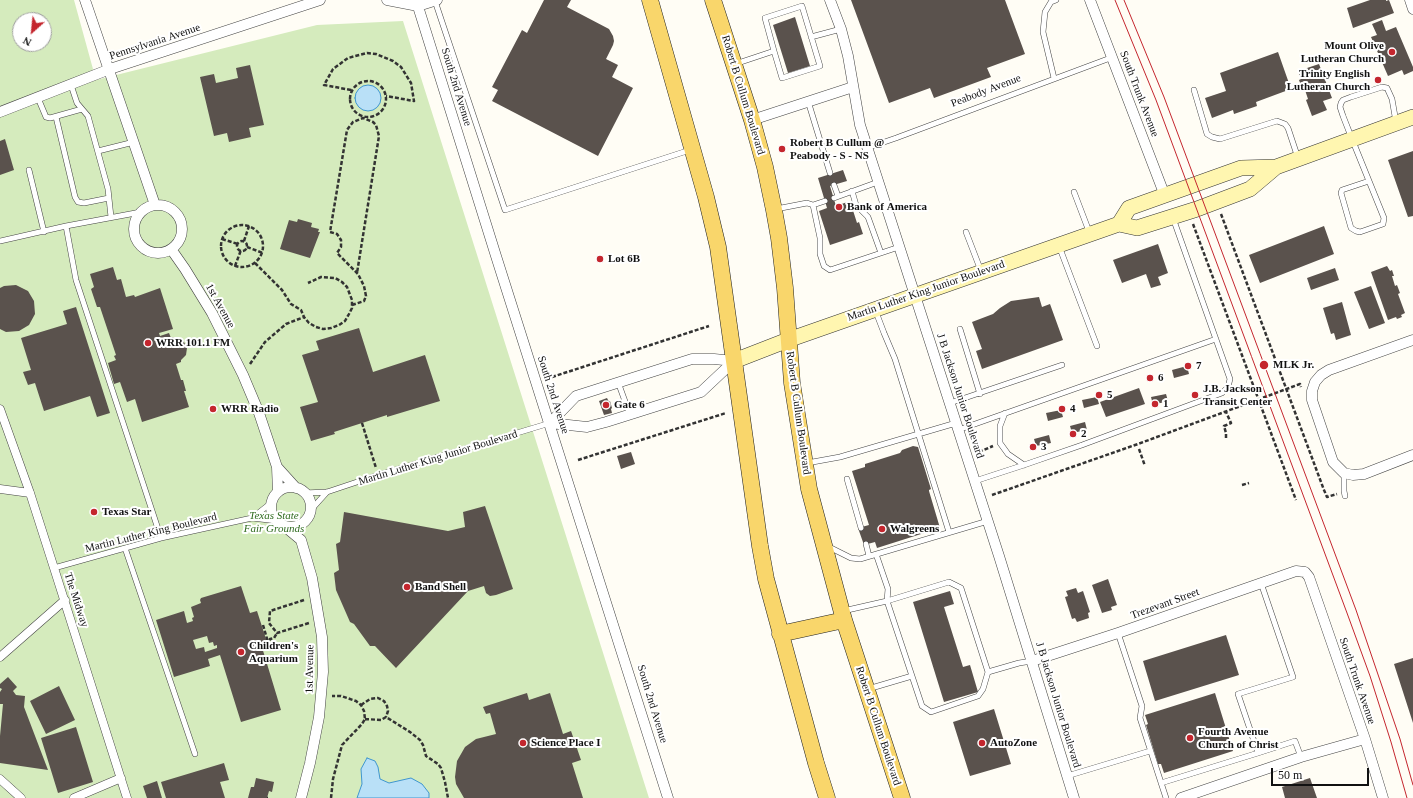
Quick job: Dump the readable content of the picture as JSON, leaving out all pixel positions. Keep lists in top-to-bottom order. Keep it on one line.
{"streets":{"main road":["Robert B Cullum Boulevard","Martin Luther King Junior Boulevard"],"street":["Pennsylvania Avenue","South 2nd Avenue","South Trunk Avenue","1st Avenue","J B Jackson Junior Boulevard","The Midway","Trezevant Street"],"lane":["Peabody Avenue","Martin Luther King Boulevard"]},"crossings":[["South 2nd Avenue","Martin Luther King Junior Boulevard"],["Peabody Avenue","South Trunk Avenue"],["Peabody Avenue","J B Jackson Junior Boulevard"],["South Trunk Avenue","Martin Luther King Junior Boulevard"],["South Trunk Avenue","Trezevant Street"],["Robert B Cullum Boulevard","Martin Luther King Junior Boulevard"],["Martin Luther King Junior Boulevard","J B Jackson Junior Boulevard"],["1st Avenue","Martin Luther King Boulevard"],["J B Jackson Junior Boulevard","Trezevant Street"],["Martin Luther King Boulevard","The Midway"]],"parks":["Texas State Fair Grounds"],"places":["Mount Olive Lutheran Church","Trinity English Lutheran Church","Robert B Cullum @ Peabody - S - NS","Bank of America","Lot 6B","WRR 101.1 FM","MLK Jr.","7","6","5","J.B. Jackson Transit Center","1","Gate 6","WRR Radio","4","2","3","Texas Star","Walgreens","Band Shell","Children's Aquarium","Fourth Avenue Church of Christ","Science Place I","AutoZone"],"scale_bar":"50 m","north":"bottom left"}
